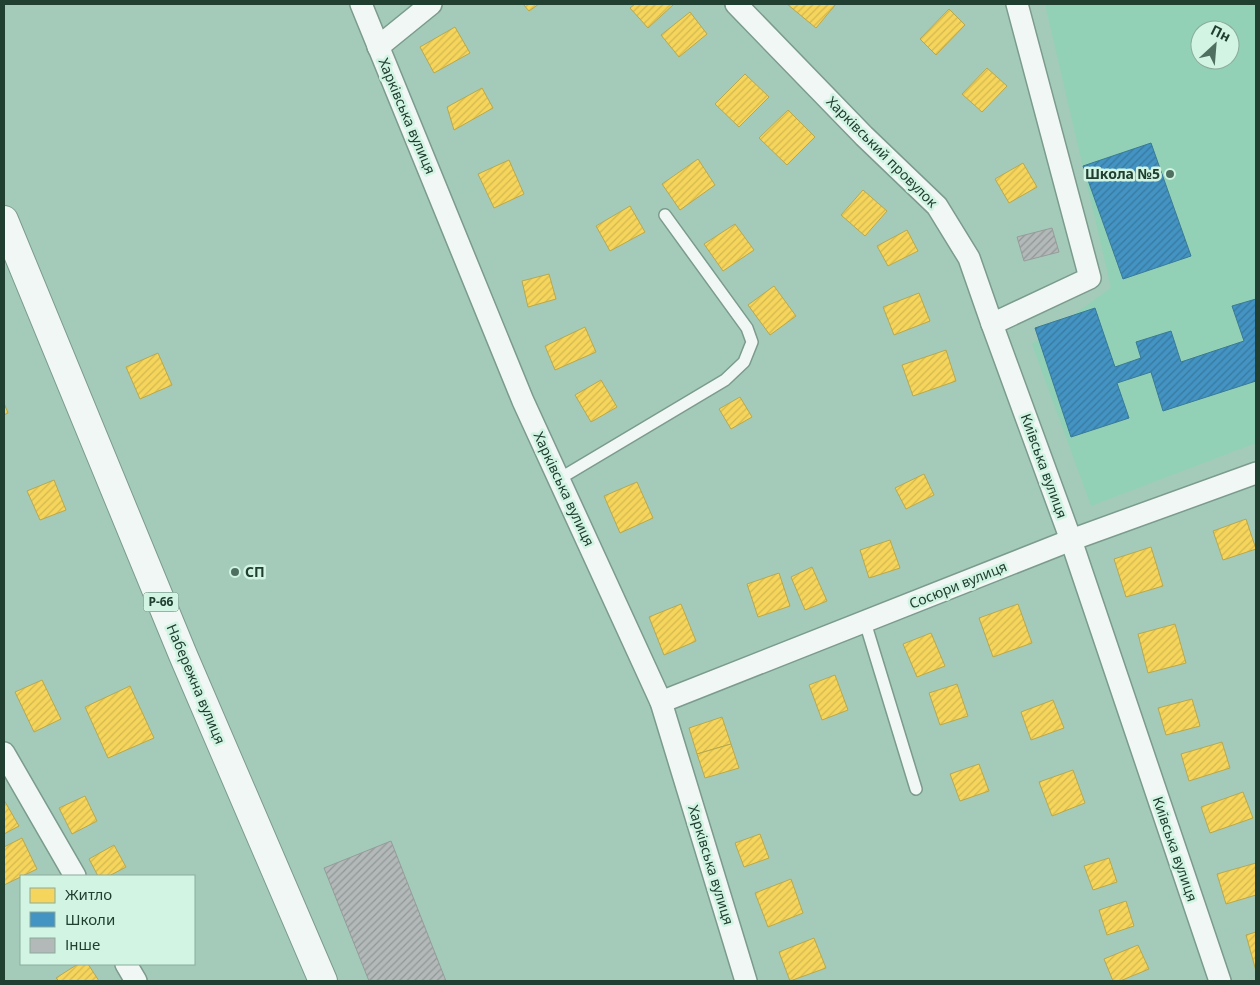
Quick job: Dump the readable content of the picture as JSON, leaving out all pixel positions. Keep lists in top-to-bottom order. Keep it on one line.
{"streets":{"main road":["Р-66","Набережна вулиця"],"street":["Харківська вулиця","Харківський провулок","Київська вулиця","Сосюри вулиця"]},"crossings":[["Харківська вулиця","Сосюри вулиця"],["Харківський провулок","Київська вулиця"],["Київська вулиця","Сосюри вулиця"]],"places":["Школа №5","СП"],"legend":["Житло","Школи","Інше"],"north":"top right"}
